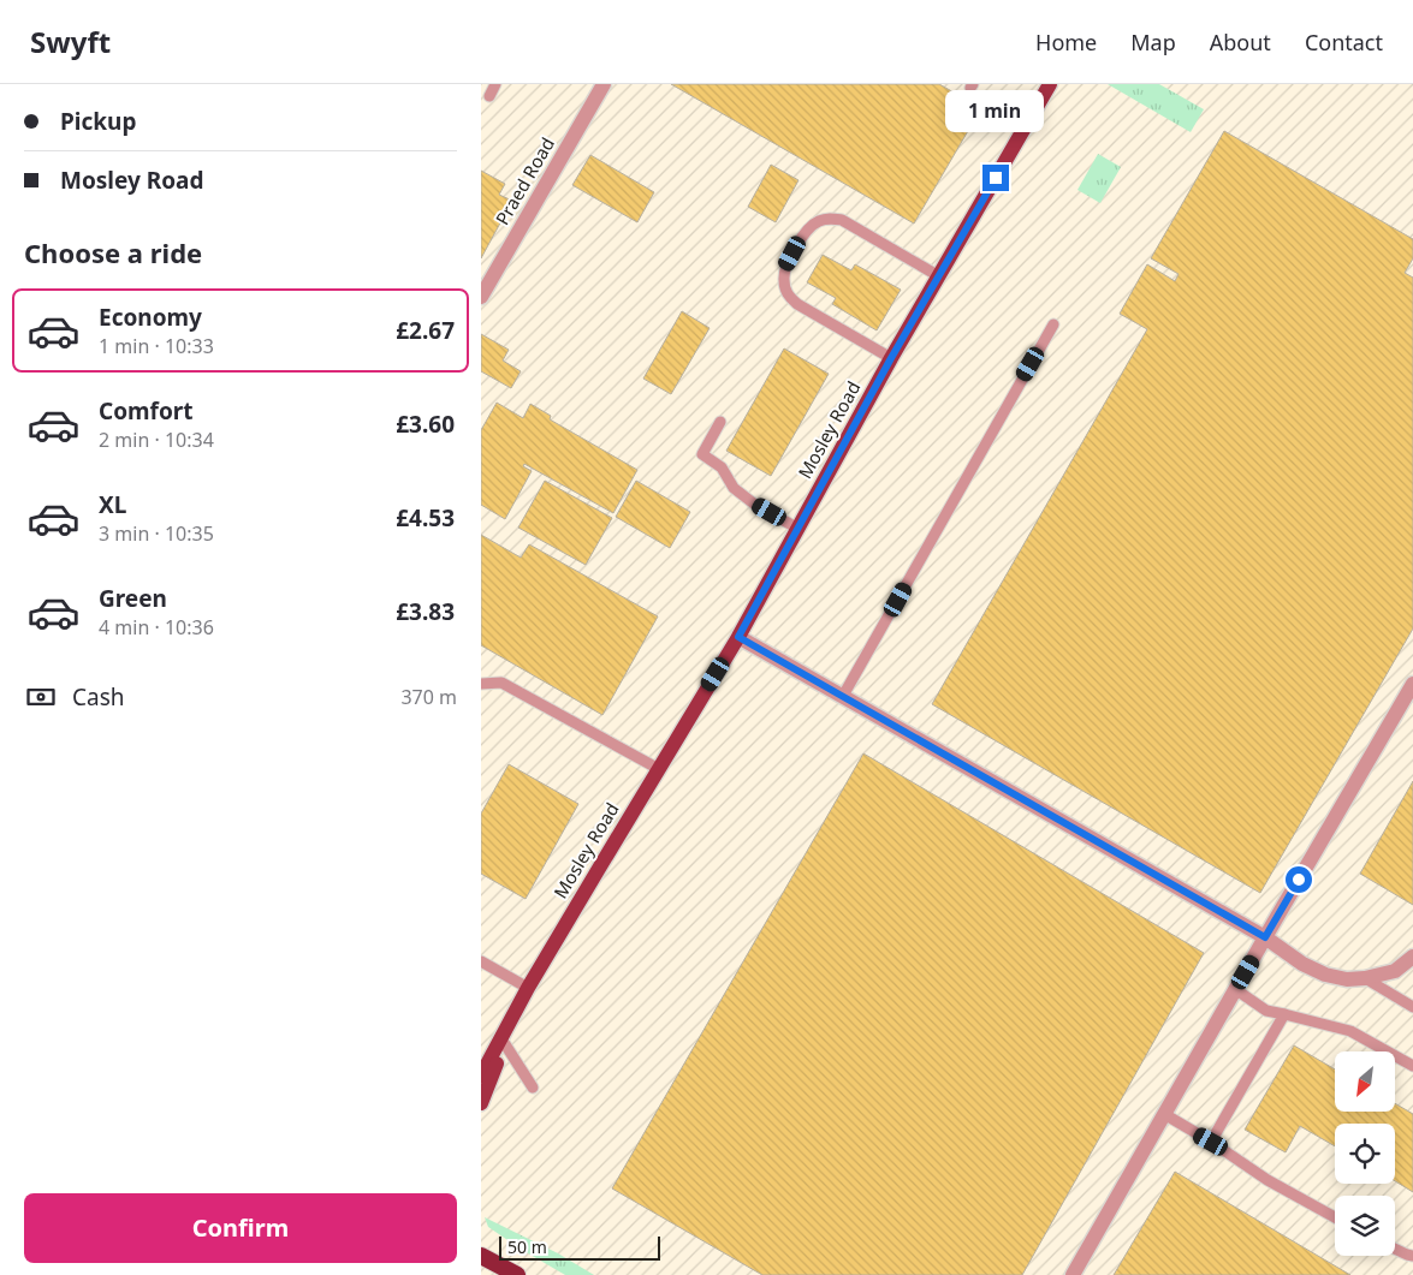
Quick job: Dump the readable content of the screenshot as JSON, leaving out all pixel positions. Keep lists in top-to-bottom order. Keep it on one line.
{"streets":{"main road":["Mosley Road"],"street":["Praed Road"]},"scale_bar":"50 m","north":"bottom left","page":{"header":"Swyft","nav":["Home","Map","About","Contact"],"banner":["Pickup","Mosley Road"],"bubble":"1 min","heading":"Choose a ride","list":[{"name":"Economy","note":"1 min · 10:33","value":"£2.67"},{"name":"Comfort","note":"2 min · 10:34","value":"£3.60"},{"name":"XL","note":"3 min · 10:35","value":"£4.53"},{"name":"Green","note":"4 min · 10:36","value":"£3.83"}],"pay":["Cash","370 m"],"buttons":"Confirm","scale":"50 m"}}
